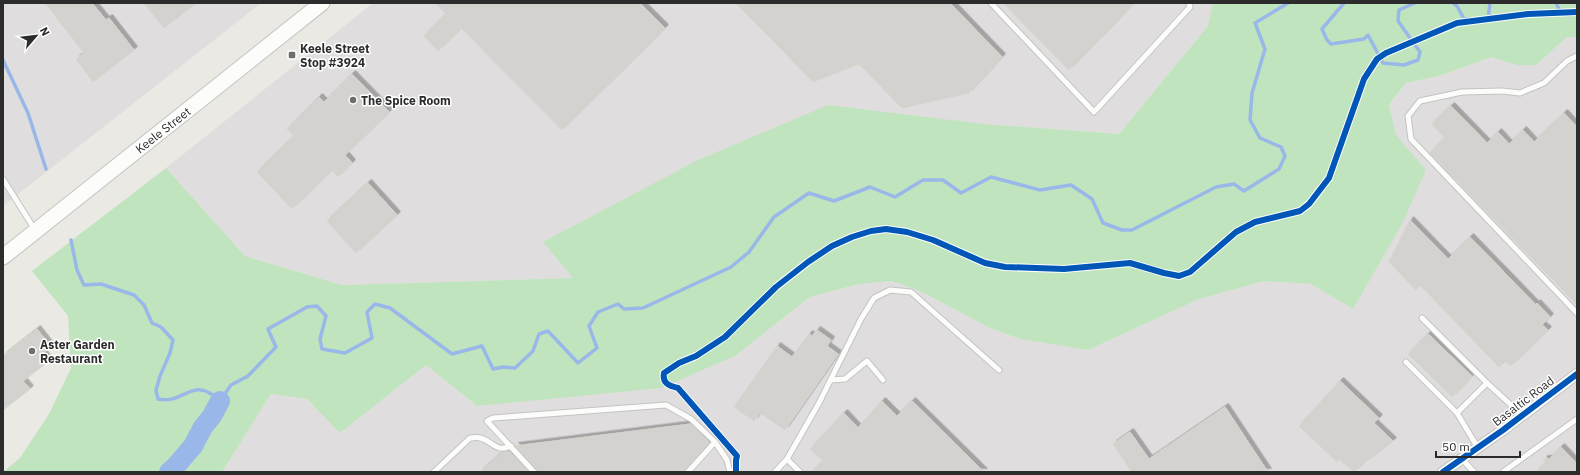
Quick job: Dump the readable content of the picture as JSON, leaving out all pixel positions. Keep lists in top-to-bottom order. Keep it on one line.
{"streets":{"main road":["Keele Street"],"street":["Basaltic Road"]},"places":{"transit":["Keele Street Stop #3924"],"other":["The Spice Room","Aster Garden Restaurant"]},"scale_bar":"50 m","north":"top right"}
